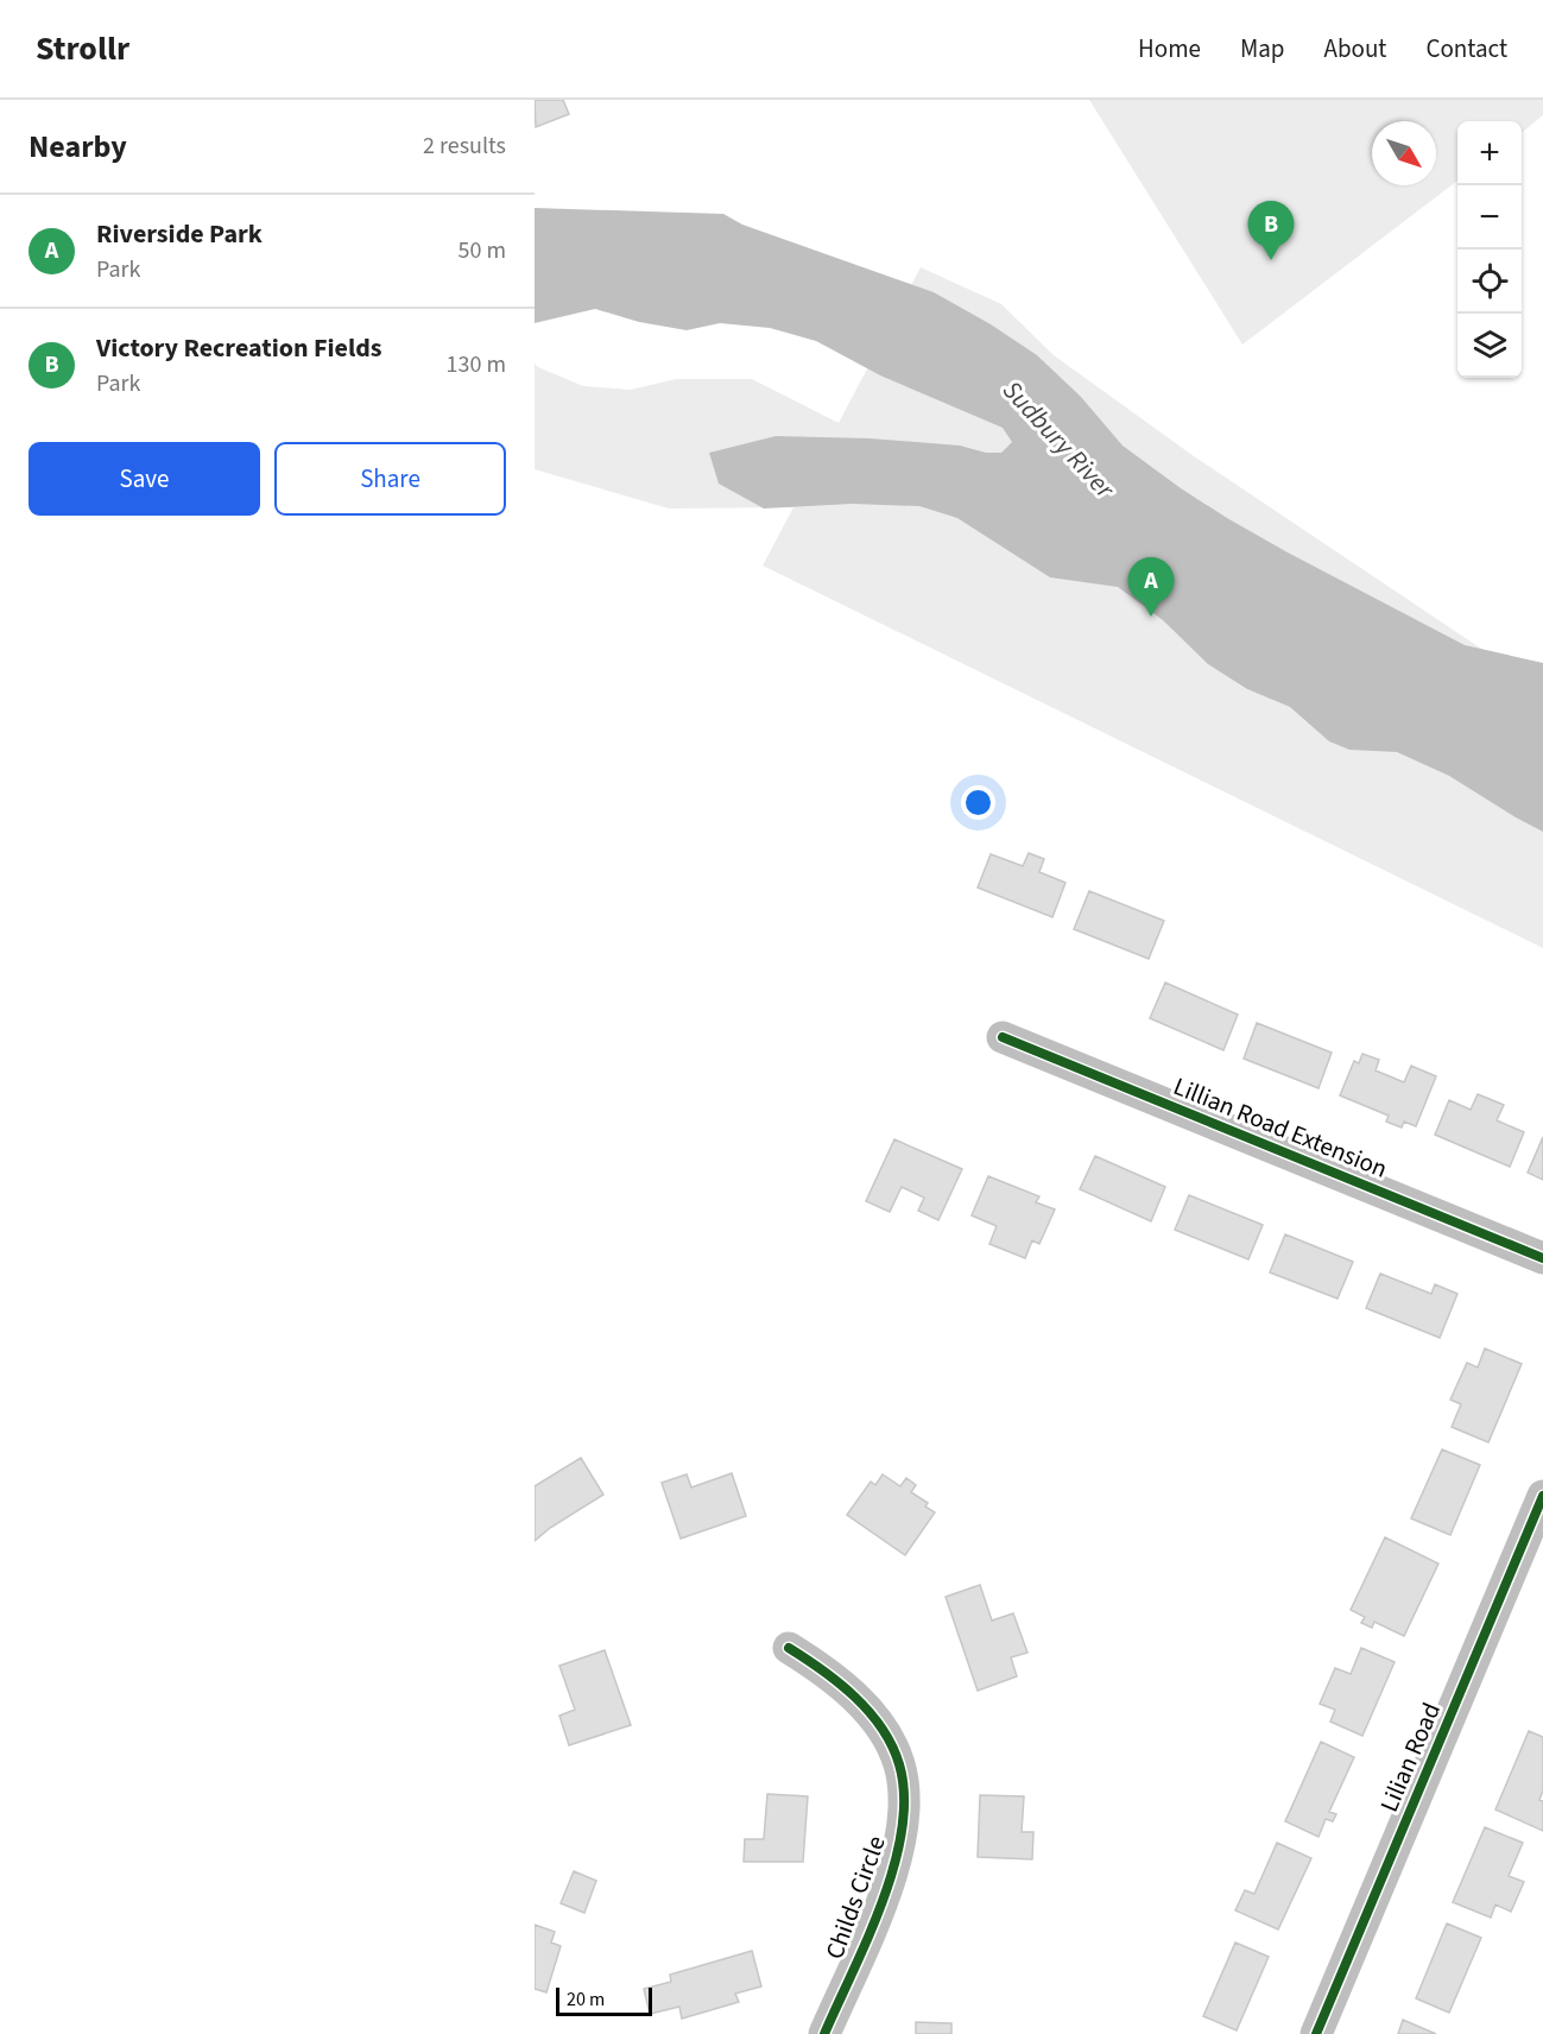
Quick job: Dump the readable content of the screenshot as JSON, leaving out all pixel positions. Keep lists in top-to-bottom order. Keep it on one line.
{"streets":{"street":["Lillian Road Extension","Lilian Road","Childs Circle"]},"water":["Sudbury River"],"scale_bar":"20 m","north":"bottom right","page":{"header":"Strollr","nav":["Home","Map","About","Contact"],"heading":["Nearby","2 results"],"map_buttons":["+","−"],"list":[{"mark":"A","name":"Riverside Park","note":"Park","value":"50 m"},{"mark":"B","name":"Victory Recreation Fields","note":"Park","value":"130 m"}],"pins":["B","A"],"buttons":["Save","Share"],"scale":"20 m"}}
